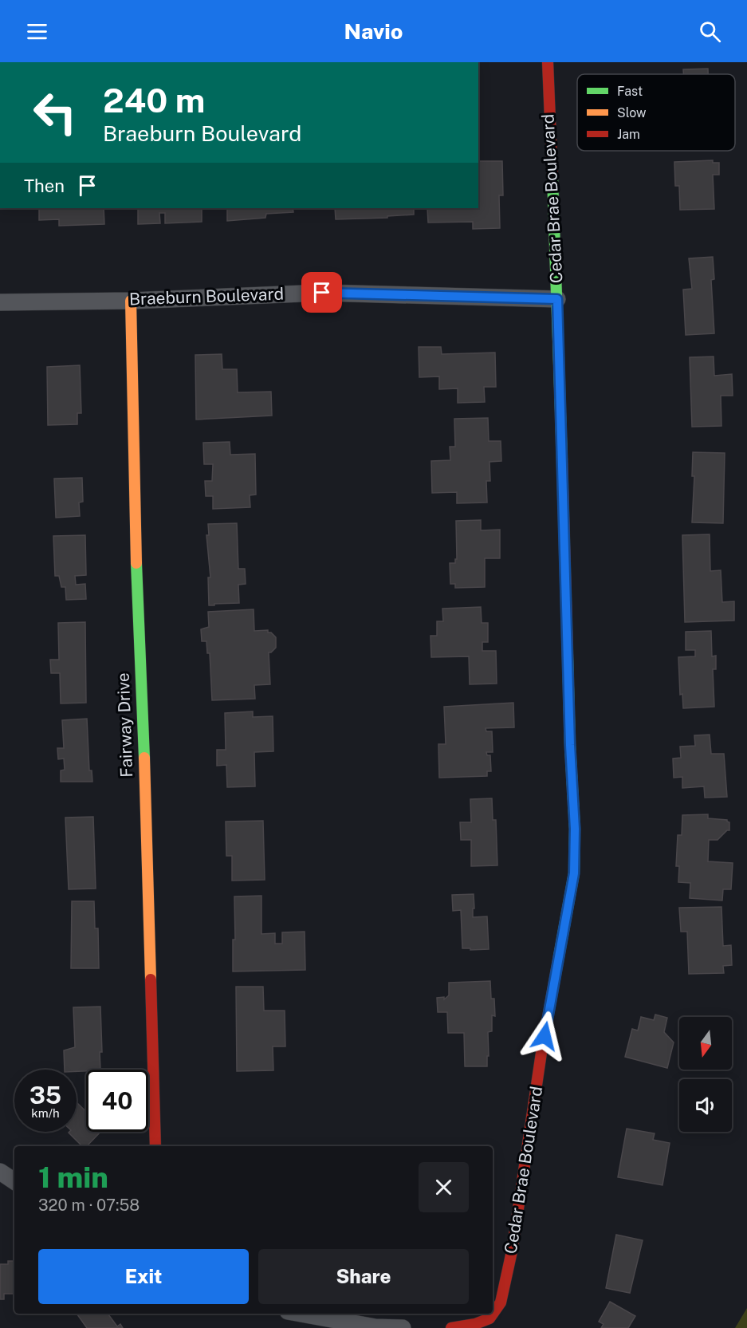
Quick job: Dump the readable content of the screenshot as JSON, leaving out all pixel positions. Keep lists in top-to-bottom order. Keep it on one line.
{"streets":{"street":["Cedar Brae Boulevard","Braeburn Boulevard","Fairway Drive"]},"crossings":[["Cedar Brae Boulevard","Braeburn Boulevard"],["Braeburn Boulevard","Fairway Drive"]],"legend":["Fast","Slow","Jam"],"north":"bottom","page":{"header":"Navio","turn":["240 m","Braeburn Boulevard"],"then":"Then","speed":"35 km/h","limit":"40","heading":["1 min","320 m · 07:58"],"buttons":["Exit","Share"]}}
